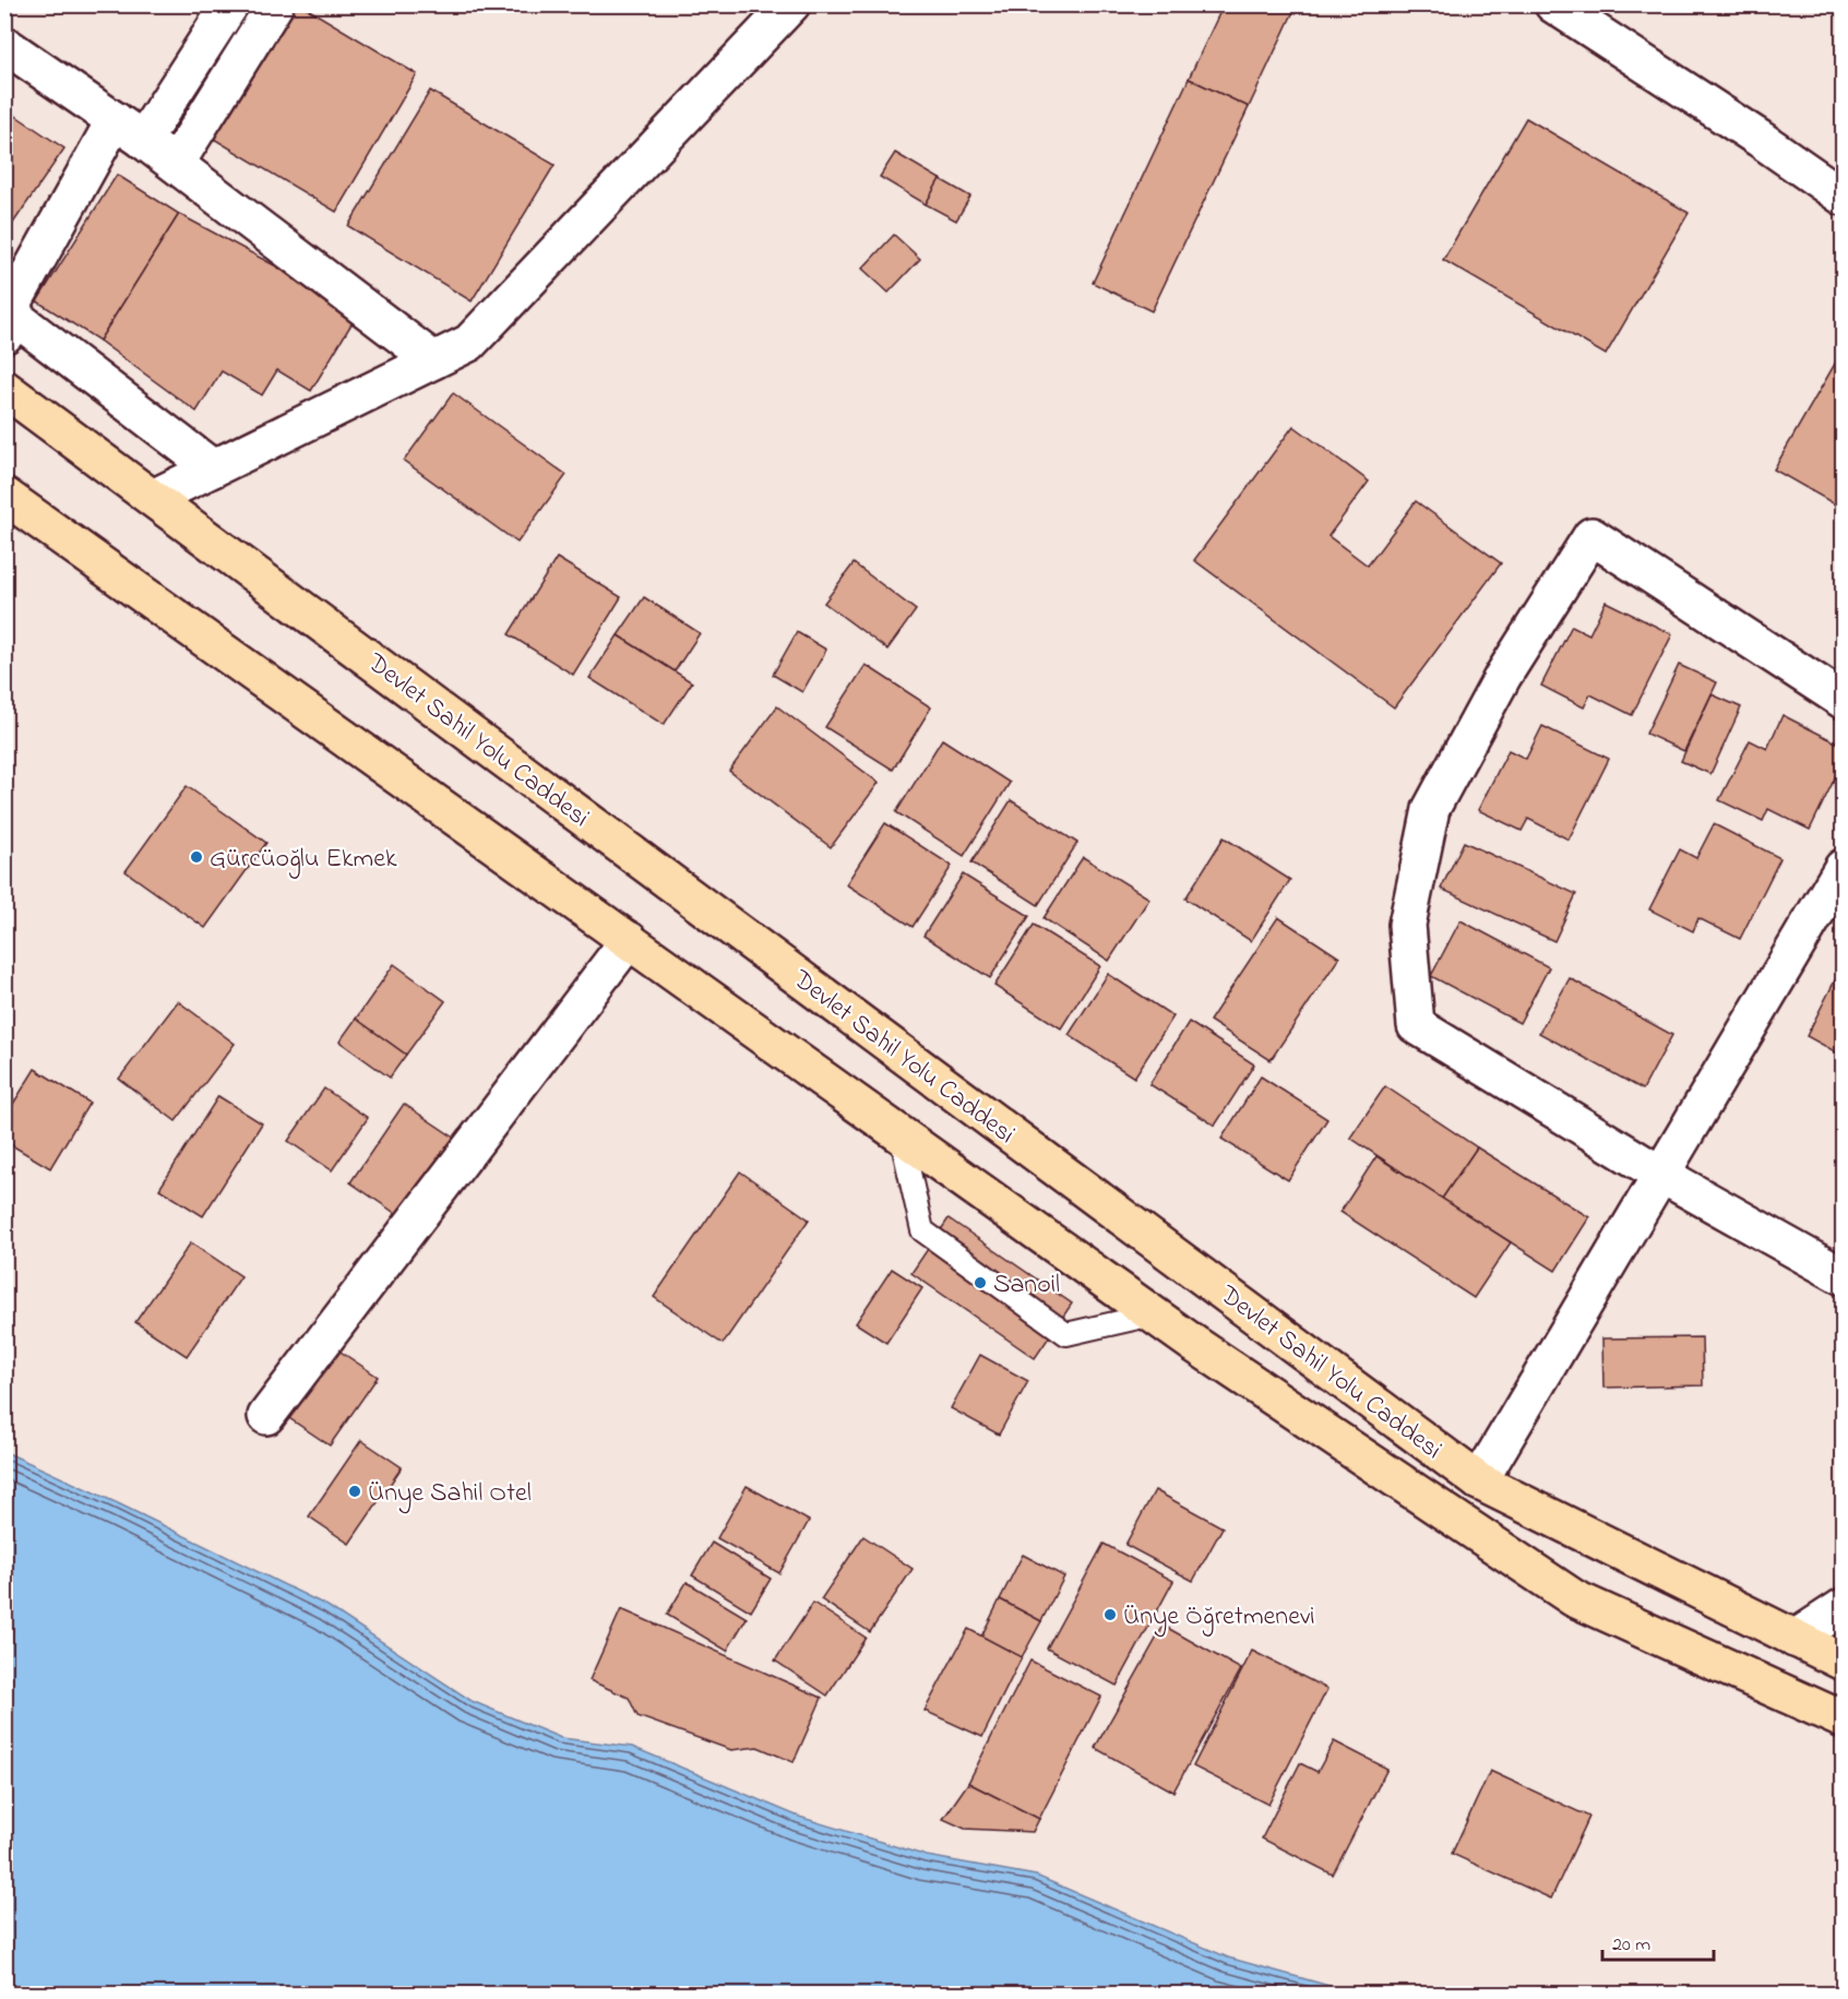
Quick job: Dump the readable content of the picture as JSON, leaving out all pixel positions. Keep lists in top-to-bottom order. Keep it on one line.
{"streets":{"main road":["Devlet Sahil Yolu Caddesi"]},"places":["Gürcüoğlu Ekmek","Sanoil","Ünye Sahil Otel","Ünye Öğretmenevi"],"scale_bar":"20 m"}
